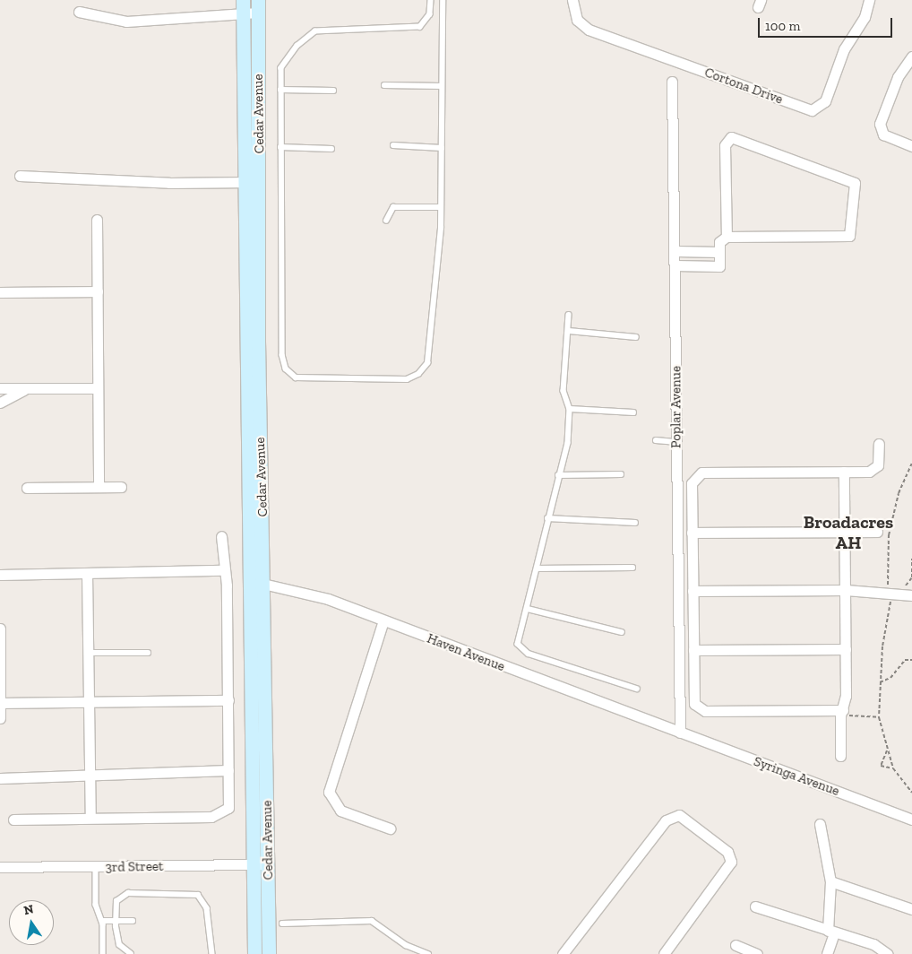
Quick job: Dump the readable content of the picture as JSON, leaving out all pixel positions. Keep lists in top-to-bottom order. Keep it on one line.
{"streets":{"main road":["Cedar Avenue"],"street":["Cortona Drive","Poplar Avenue","Haven Avenue","Syringa Avenue","3rd Street"]},"crossings":[["Cedar Avenue","Haven Avenue"],["Cedar Avenue","3rd Street"],["Poplar Avenue","Haven Avenue"],["Poplar Avenue","Syringa Avenue"],["Haven Avenue","Syringa Avenue"]],"districts":["Broadacres AH"],"scale_bar":"100 m","north":"top"}
